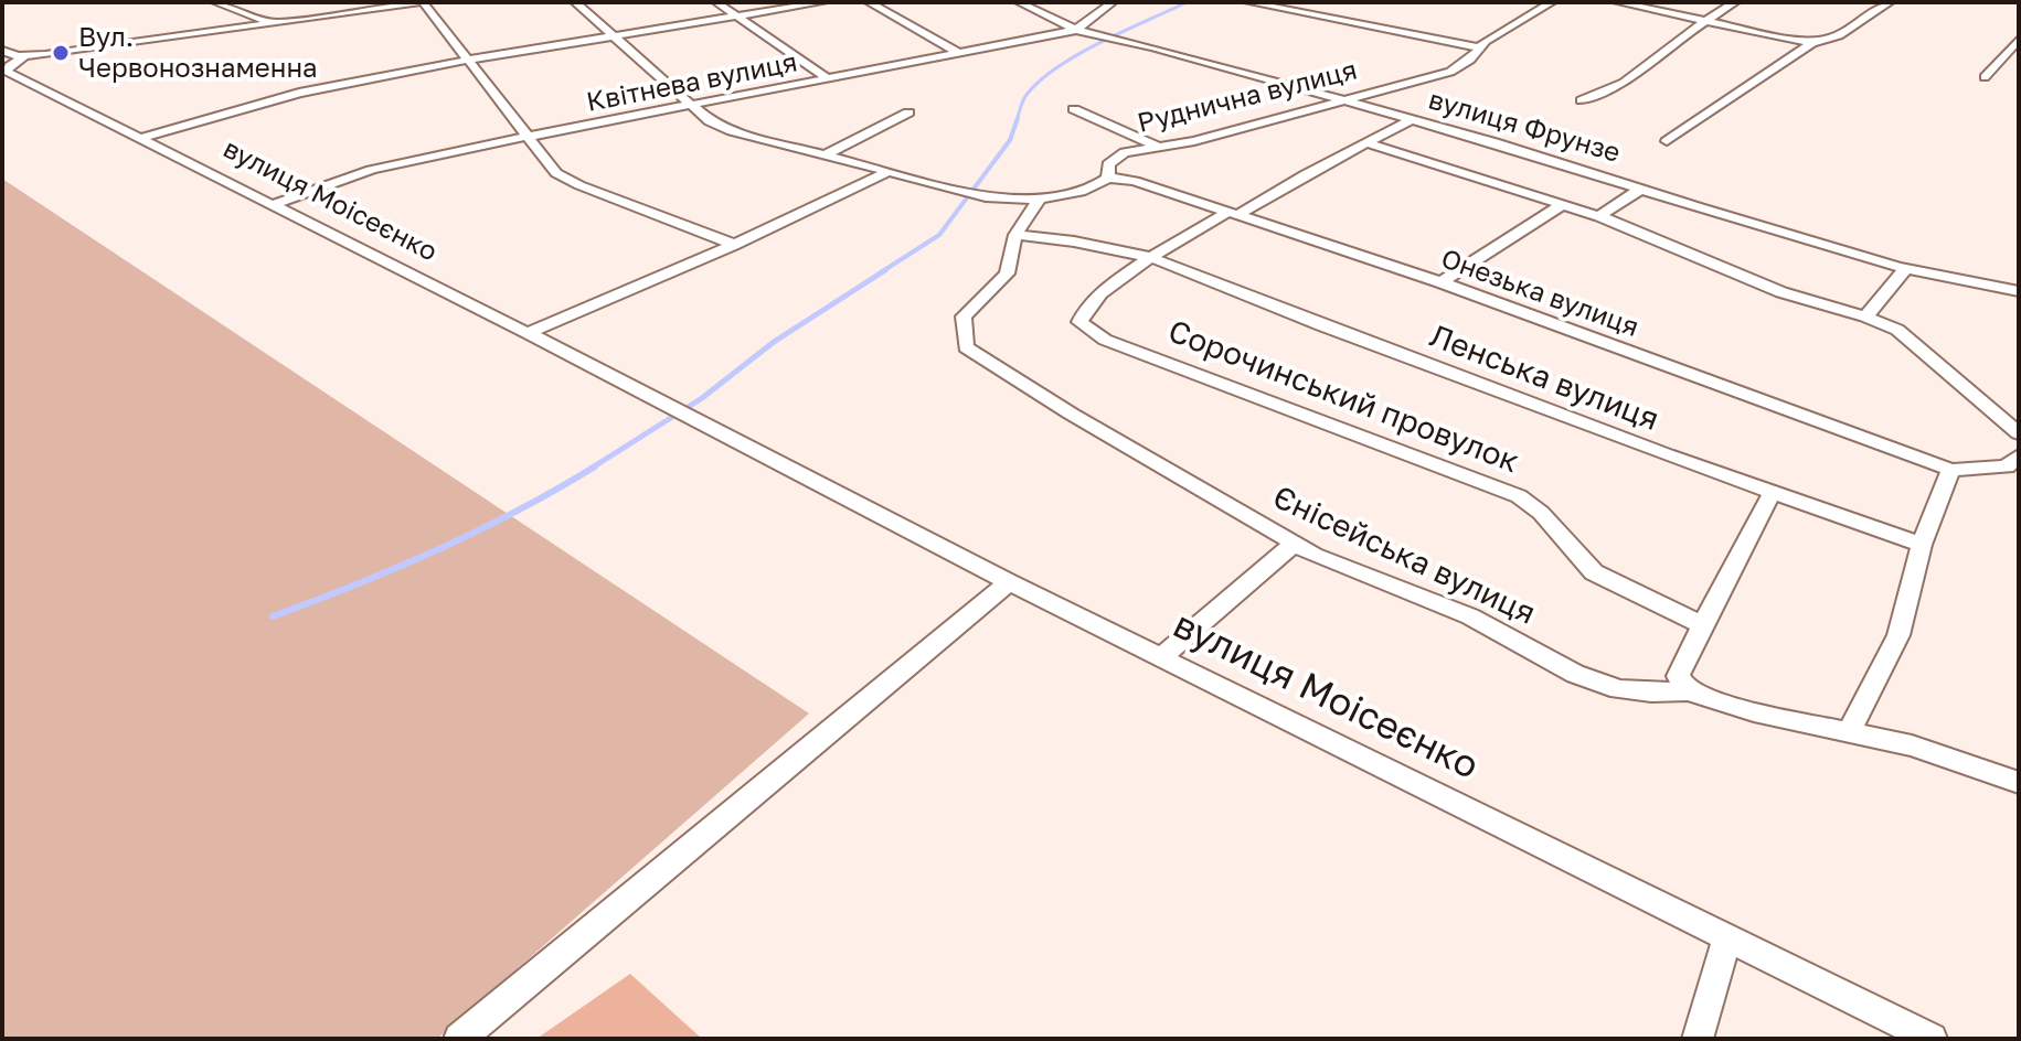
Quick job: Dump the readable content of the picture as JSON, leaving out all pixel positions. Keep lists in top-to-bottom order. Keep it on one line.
{"streets":{"street":["Квітнева вулиця","Руднична вулиця","вулиця Фрунзе","вулиця Моісеєнко","Онезька вулиця","Ленська вулиця","Сорочинський провулок","Єнісейська вулиця"]},"crossings":[["Квітнева вулиця","Руднична вулиця"],["Квітнева вулиця","вулиця Фрунзе"],["Квітнева вулиця","вулиця Моісеєнко"],["Руднична вулиця","вулиця Фрунзе"],["Руднична вулиця","Онезька вулиця"],["Ленська вулиця","Сорочинський провулок"],["Ленська вулиця","Єнісейська вулиця"]],"places":["Вул. Червонознаменна"]}
